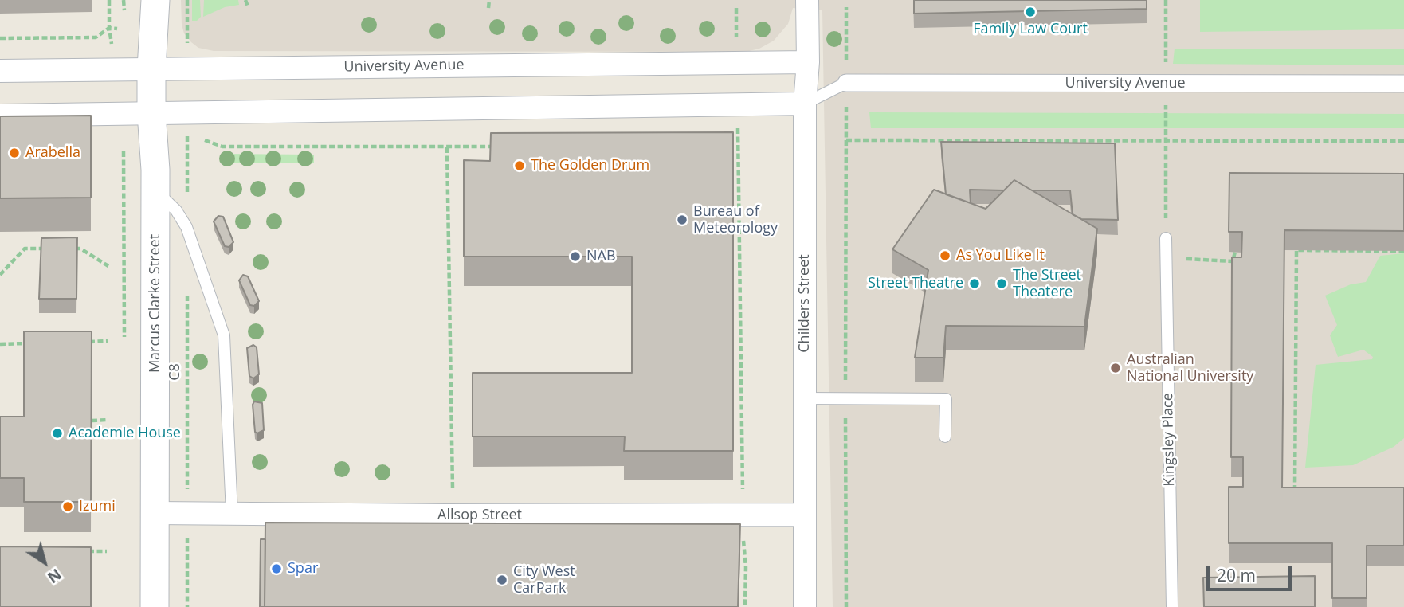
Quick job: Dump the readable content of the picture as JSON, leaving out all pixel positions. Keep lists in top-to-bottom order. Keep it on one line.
{"streets":{"street":["University Avenue","Marcus Clarke Street","Childers Street","Allsop Street"],"lane":["Kingsley Place"],"path":["C8"]},"crossings":[["University Avenue","Marcus Clarke Street"],["University Avenue","Childers Street"],["Marcus Clarke Street","Allsop Street"],["Childers Street","Allsop Street"]],"places":["Family Law Court","Arabella","The Golden Drum","Bureau of Meteorology","As You Like It","NAB","Street Theatre","The Street Theatere","Australian National University","Academie House","Izumi","Spar","City West CarPark"],"scale_bar":"20 m","north":"bottom right"}
